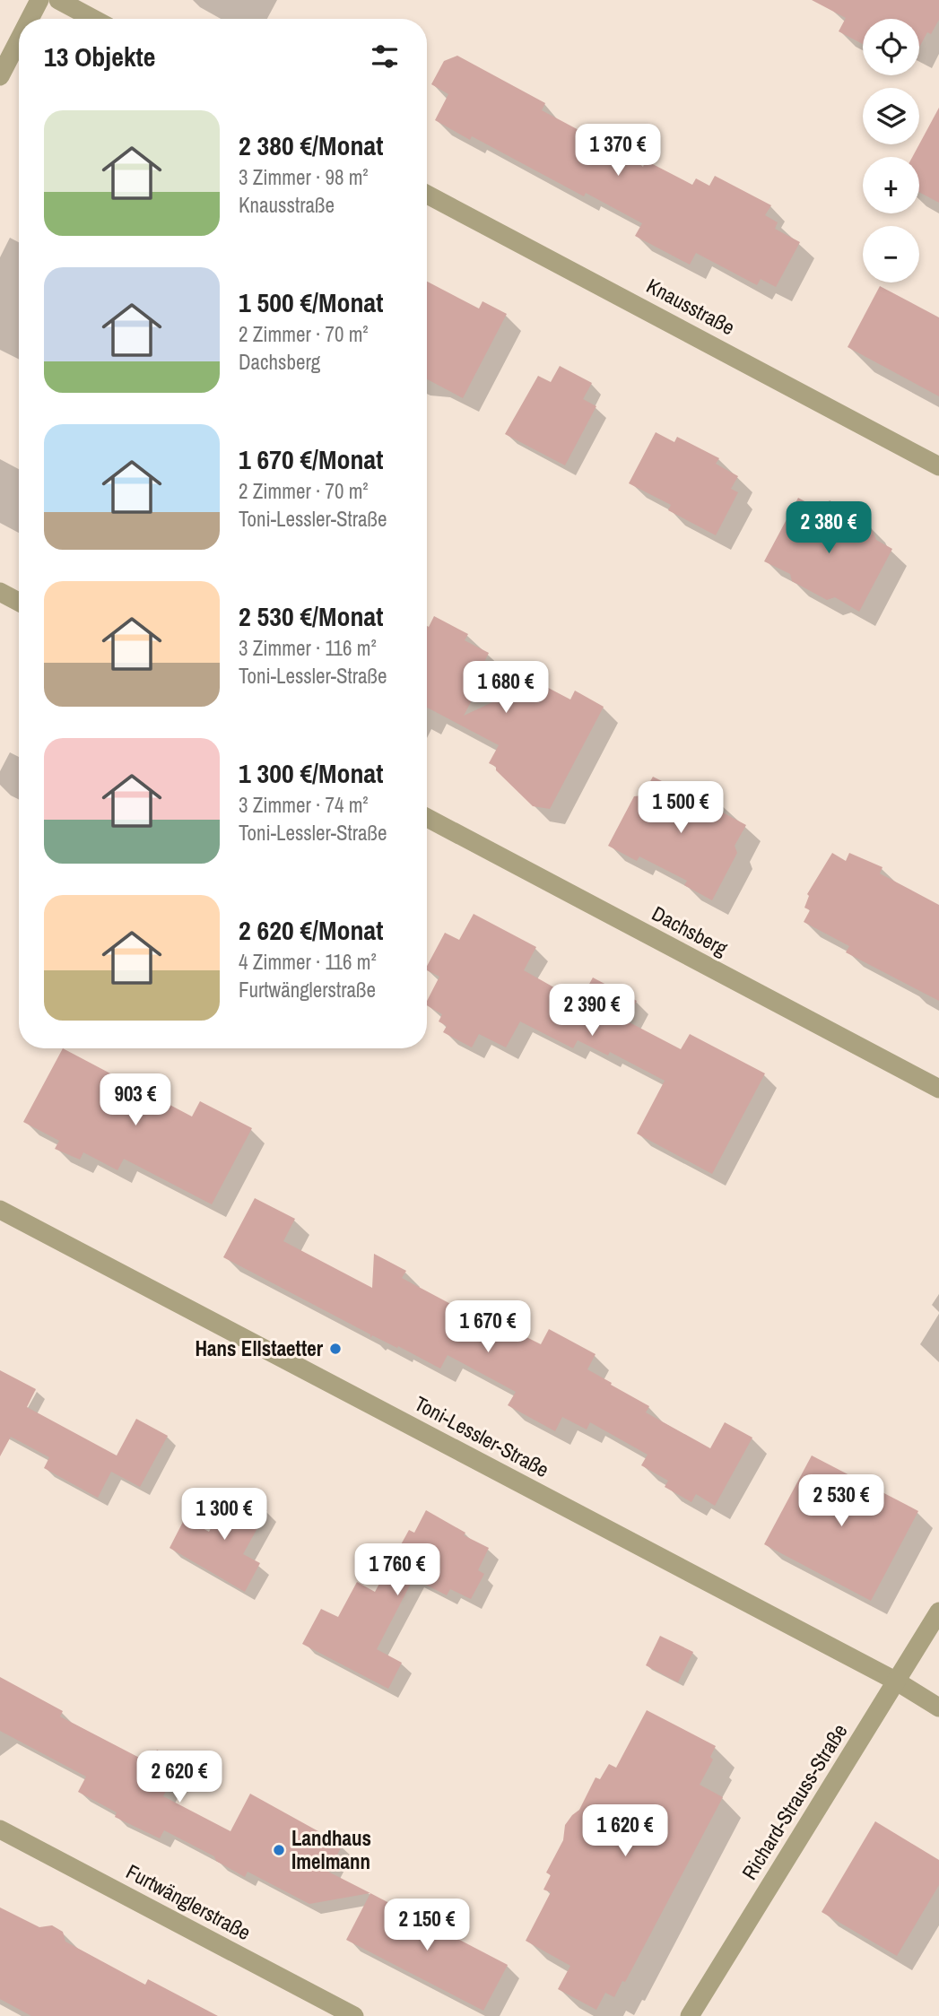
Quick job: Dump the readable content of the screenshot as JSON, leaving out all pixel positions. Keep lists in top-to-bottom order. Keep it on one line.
{"streets":{"street":["Knausstraße","Dachsberg","Toni-Lessler-Straße","Richard-Strauss-Straße","Furtwänglerstraße"]},"crossings":[["Toni-Lessler-Straße","Richard-Strauss-Straße"]],"places":["Hans Ellstaetter","Landhaus Imelmann"],"page":{"map_buttons":["+","−"],"heading":"13 Objekte","list":[{"name":"2 380 €/Monat","note":"3 Zimmer · 98 m² · Knausstraße"},{"name":"1 500 €/Monat","note":"2 Zimmer · 70 m² · Dachsberg"},{"name":"1 670 €/Monat","note":"2 Zimmer · 70 m² · Toni-Lessler-Straße"},{"name":"2 530 €/Monat","note":"3 Zimmer · 116 m² · Toni-Lessler-Straße"},{"name":"1 300 €/Monat","note":"3 Zimmer · 74 m² · Toni-Lessler-Straße"},{"name":"2 620 €/Monat","note":"4 Zimmer · 116 m² · Furtwänglerstraße"}],"price":["1 370 €","2 380 €","1 680 €","1 500 €","2 390 €","903 €","1 670 €","2 530 €","1 300 €","1 760 €","2 620 €","1 620 €","2 150 €"]}}
